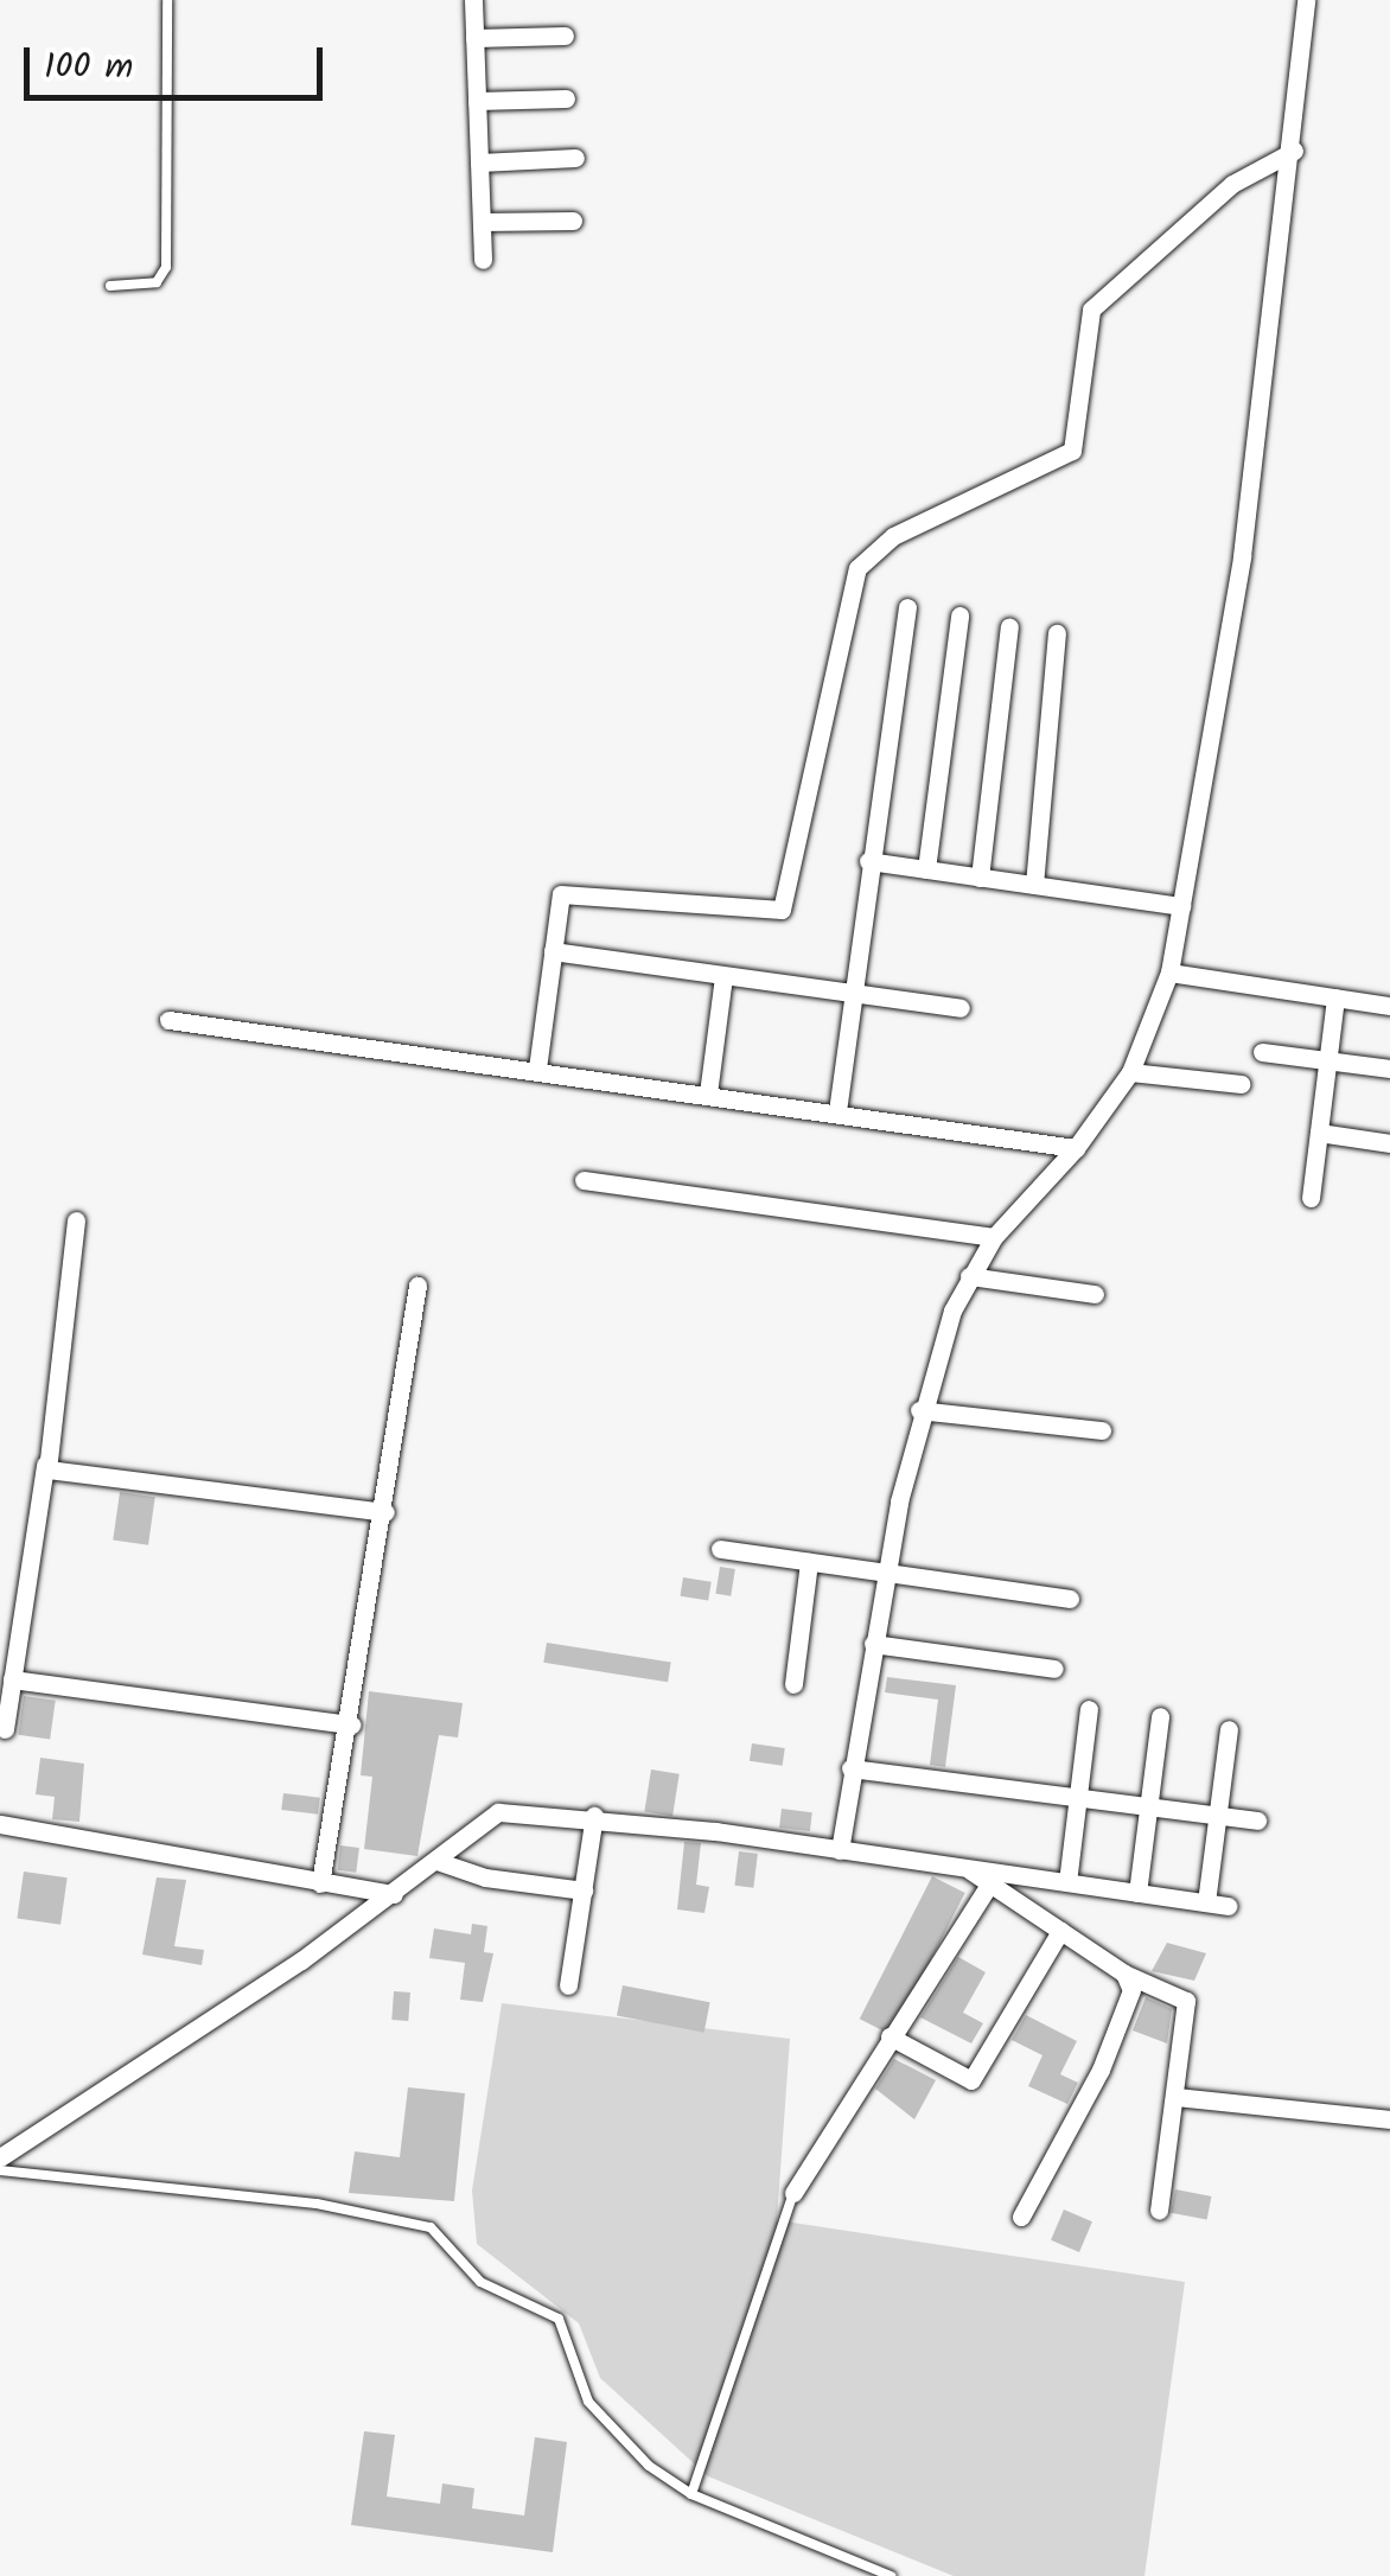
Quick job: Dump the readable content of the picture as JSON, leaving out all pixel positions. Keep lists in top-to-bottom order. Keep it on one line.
{"scale_bar":"100 m"}
